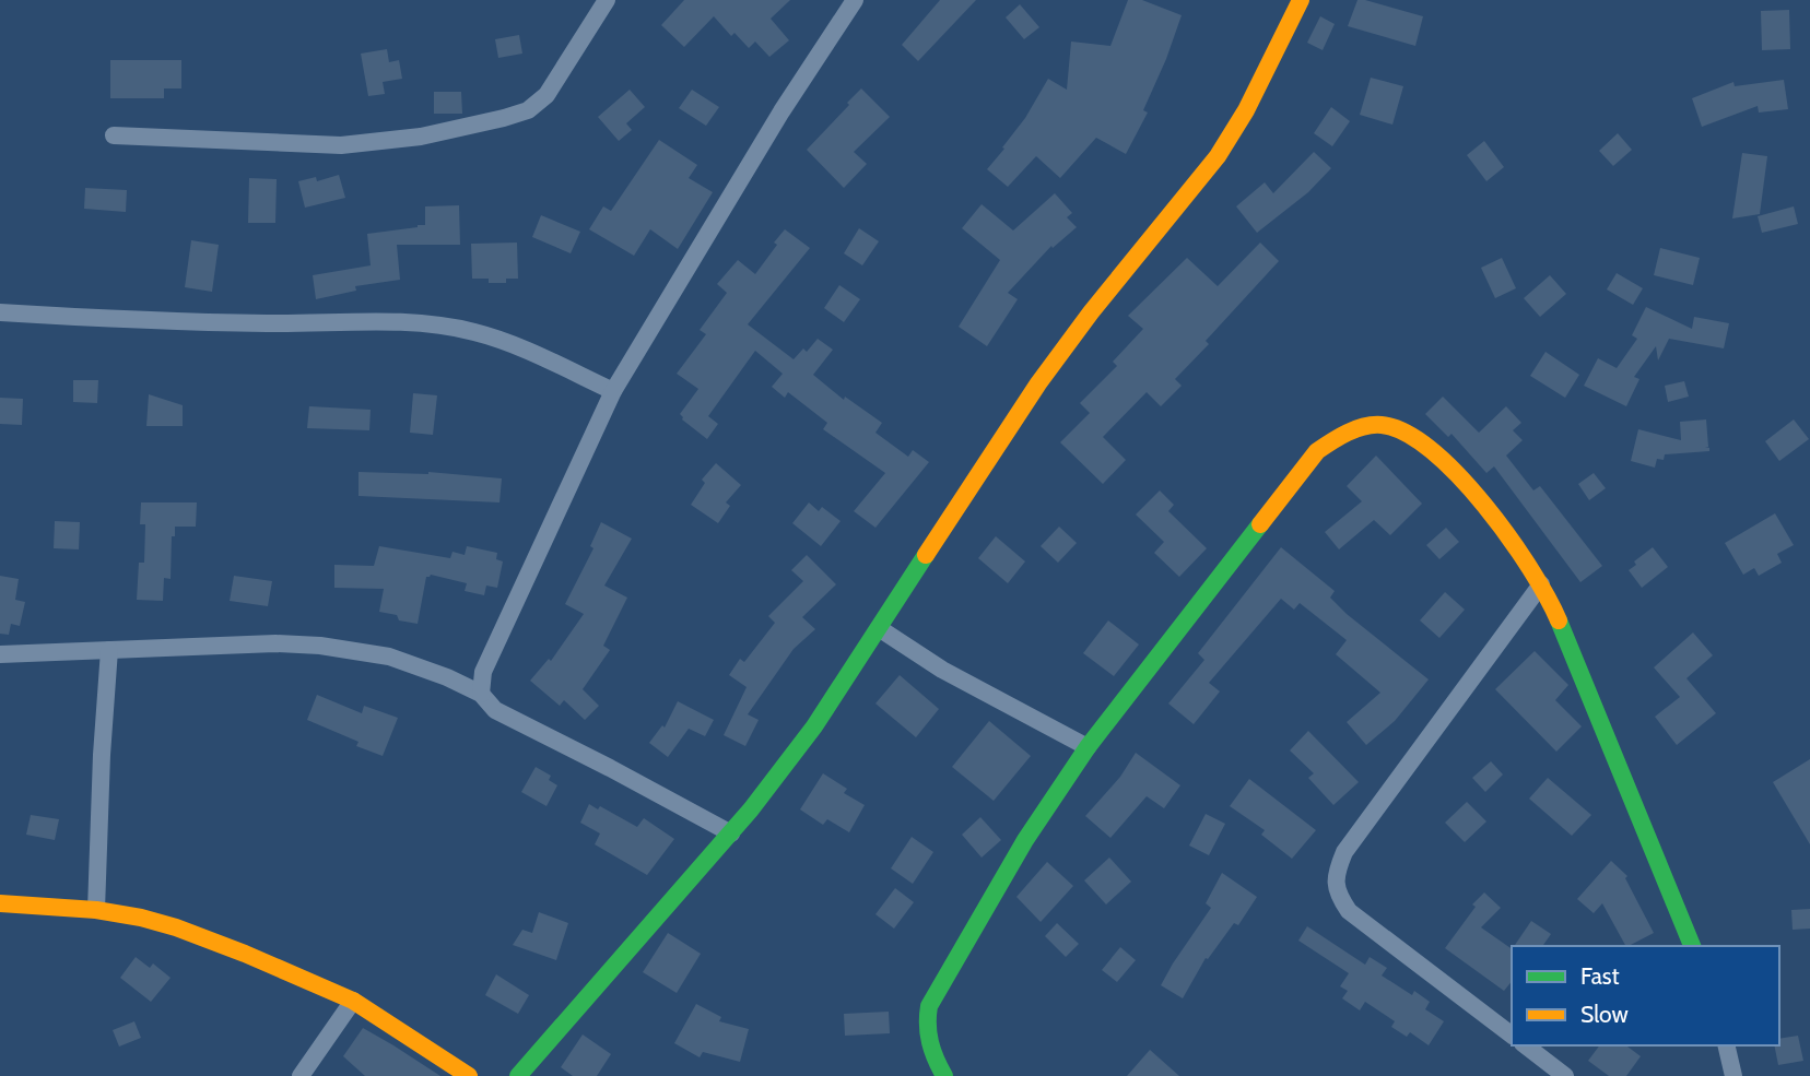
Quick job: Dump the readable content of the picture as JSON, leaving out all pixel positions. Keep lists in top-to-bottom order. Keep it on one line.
{"legend":["Fast","Slow"]}
